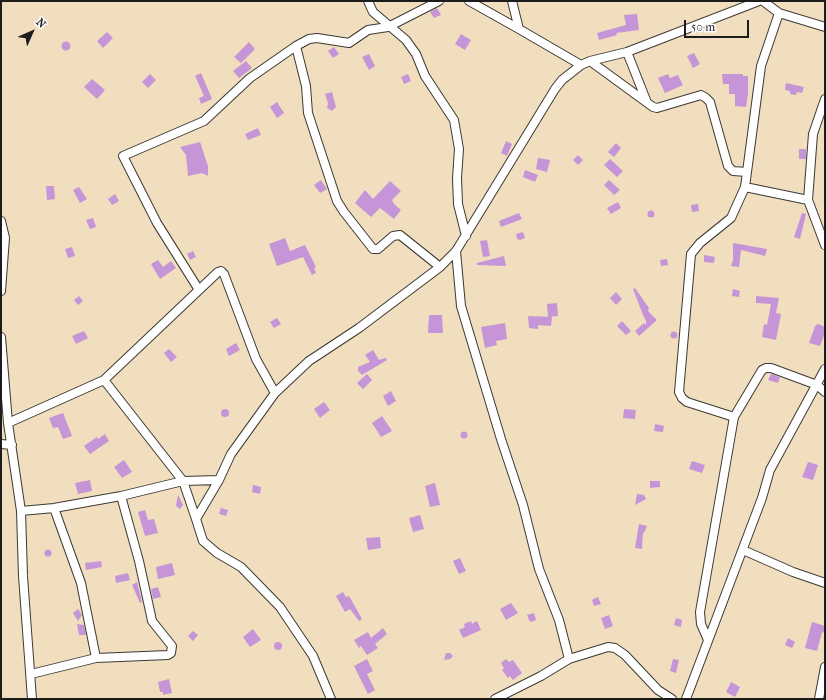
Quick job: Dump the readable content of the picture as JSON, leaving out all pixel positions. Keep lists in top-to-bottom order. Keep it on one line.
{"scale_bar":"50 m","north":"top right"}
